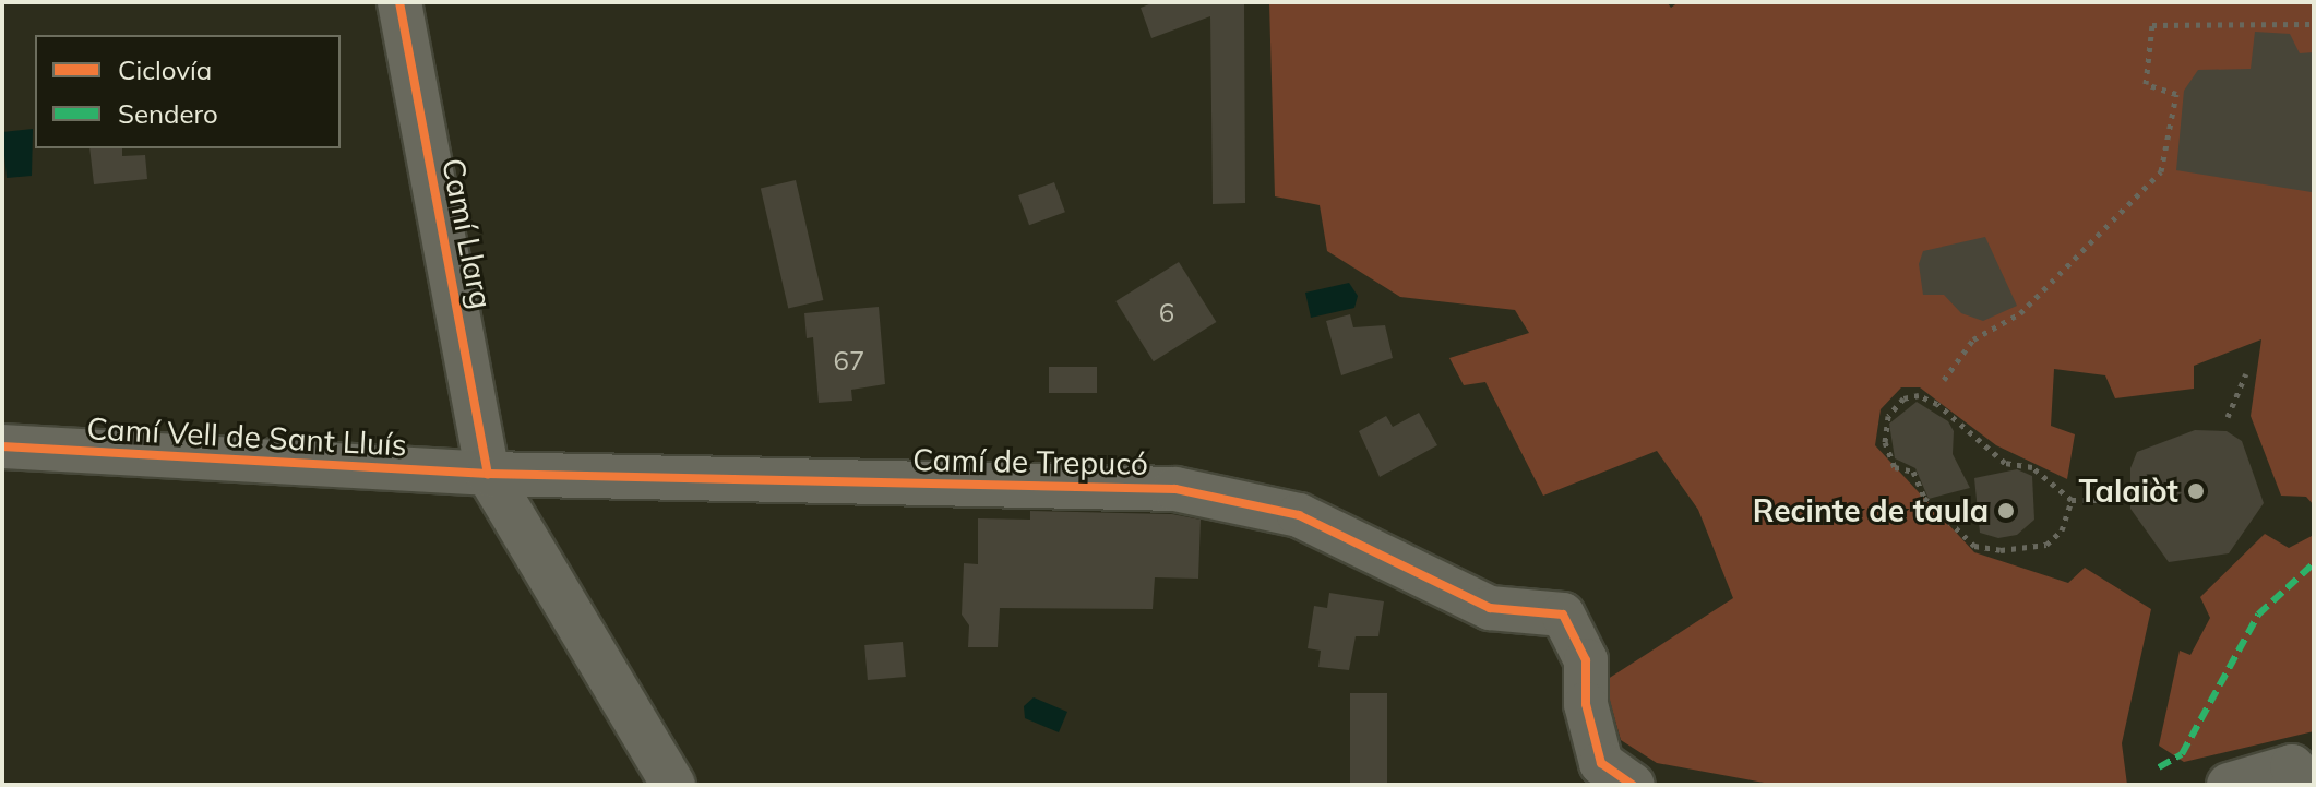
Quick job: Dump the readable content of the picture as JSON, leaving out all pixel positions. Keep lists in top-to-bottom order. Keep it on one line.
{"streets":{"street":["Camí Llarg","Camí Vell de Sant Lluís","Camí de Trepucó"]},"crossings":[["Camí Llarg","Camí Vell de Sant Lluís"],["Camí Llarg","Camí de Trepucó"],["Camí Vell de Sant Lluís","Camí de Trepucó"]],"places":["Talaiòt","Recinte de taula"],"house_numbers":["6","67"],"legend":["Ciclovía","Sendero"]}
